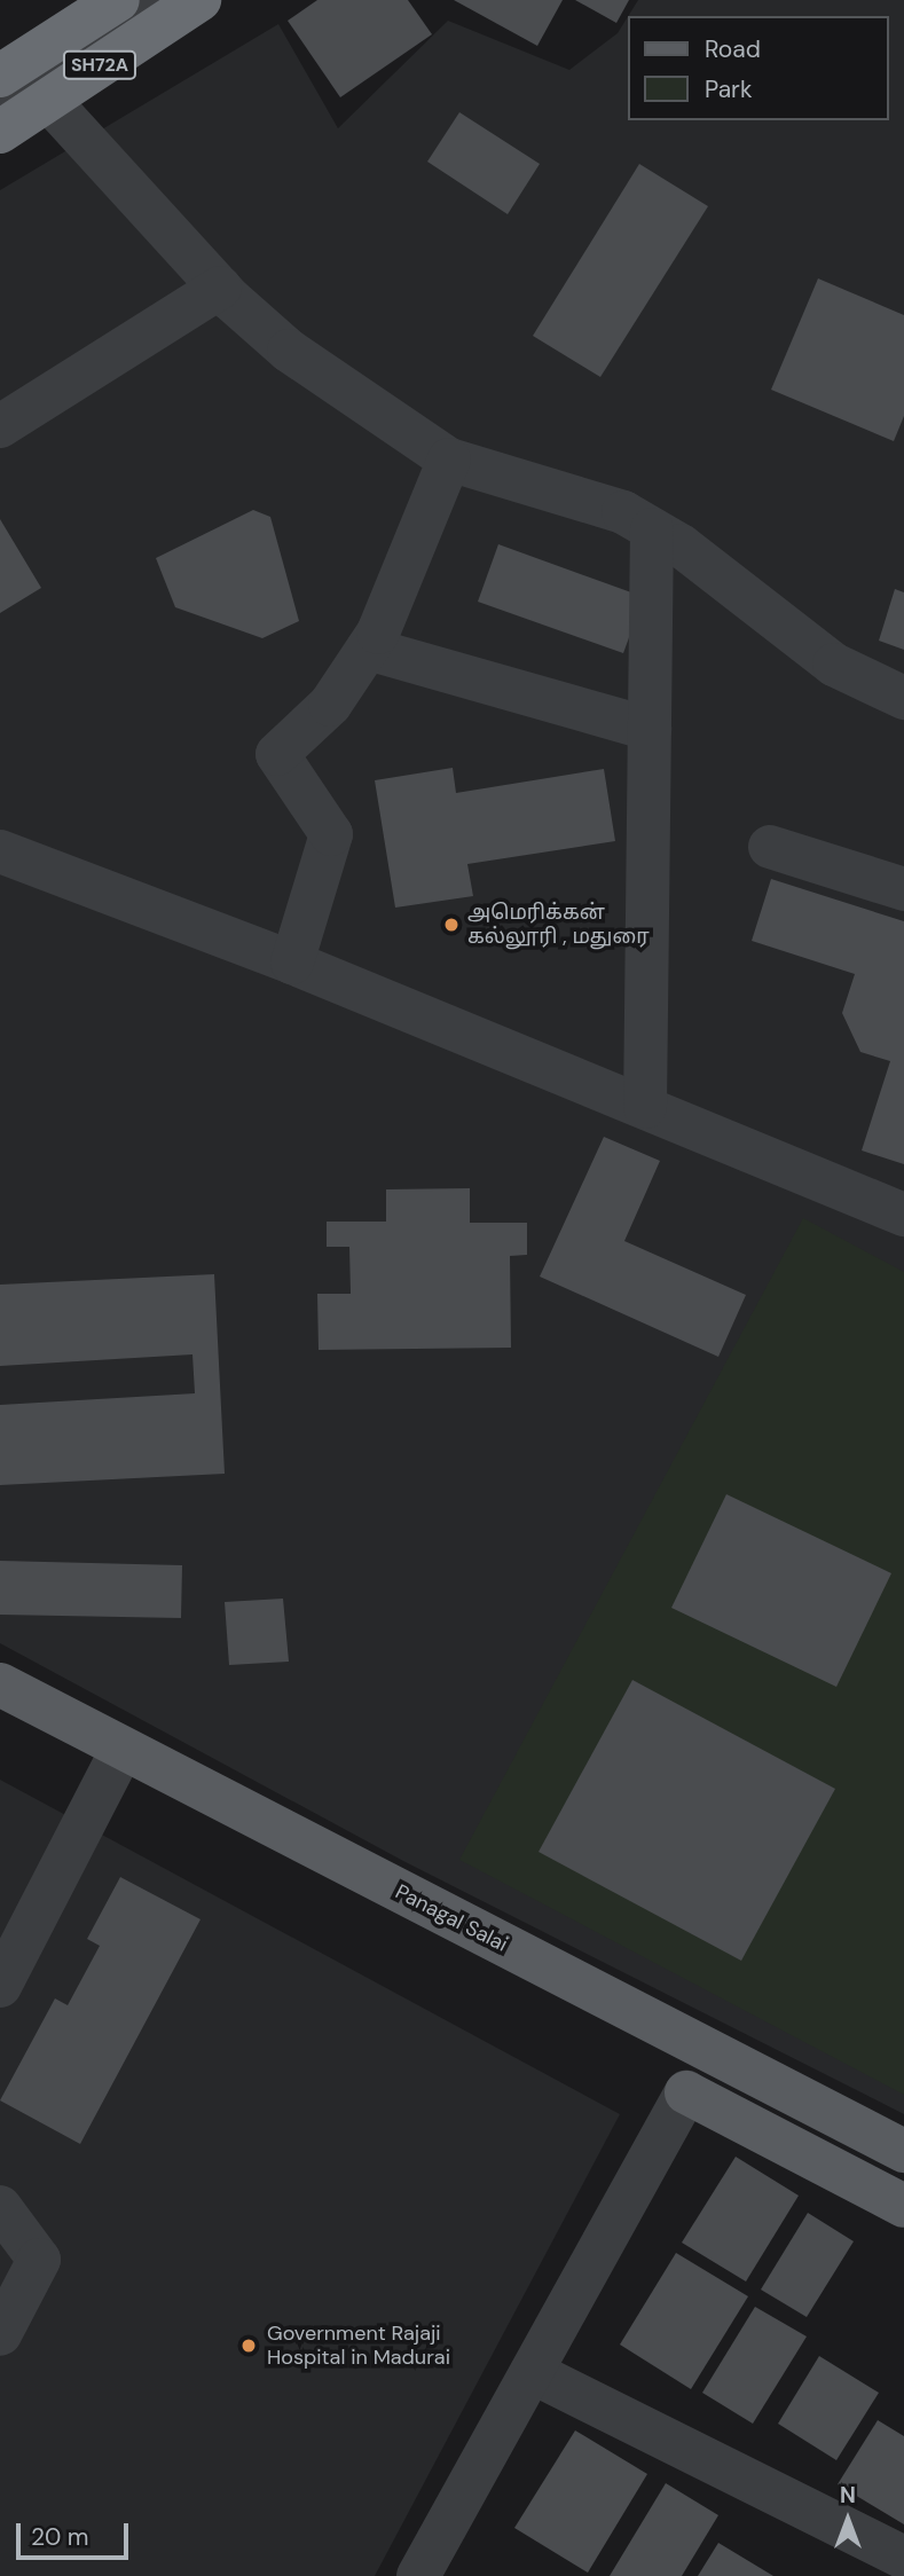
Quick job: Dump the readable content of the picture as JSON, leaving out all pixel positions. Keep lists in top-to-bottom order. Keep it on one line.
{"streets":{"highway":["SH72A"],"main road":["Panagal Salai"]},"places":["அமெரிக்கன் கல்லூரி , மதுரை","Government Rajaji Hospital in Madurai"],"legend":["Road","Park"],"scale_bar":"20 m","north":"top"}
